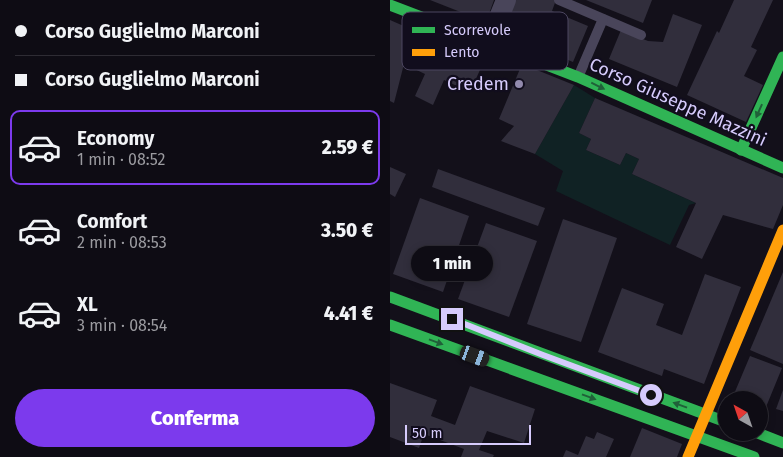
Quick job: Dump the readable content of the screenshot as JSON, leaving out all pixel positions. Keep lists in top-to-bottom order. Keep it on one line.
{"streets":{"street":["Corso Giuseppe Mazzini"]},"one_way":["Corso Giuseppe Mazzini"],"places":["Credem"],"legend":["Scorrevole","Lento"],"scale_bar":"50 m","north":"top left","page":{"banner":["Corso Guglielmo Marconi","Corso Guglielmo Marconi"],"list":[{"name":"Economy","note":"1 min · 08:52","value":"2.59 €"},{"name":"Comfort","note":"2 min · 08:53","value":"3.50 €"},{"name":"XL","note":"3 min · 08:54","value":"4.41 €"}],"bubble":"1 min","buttons":"Conferma","scale":"50 m"}}
